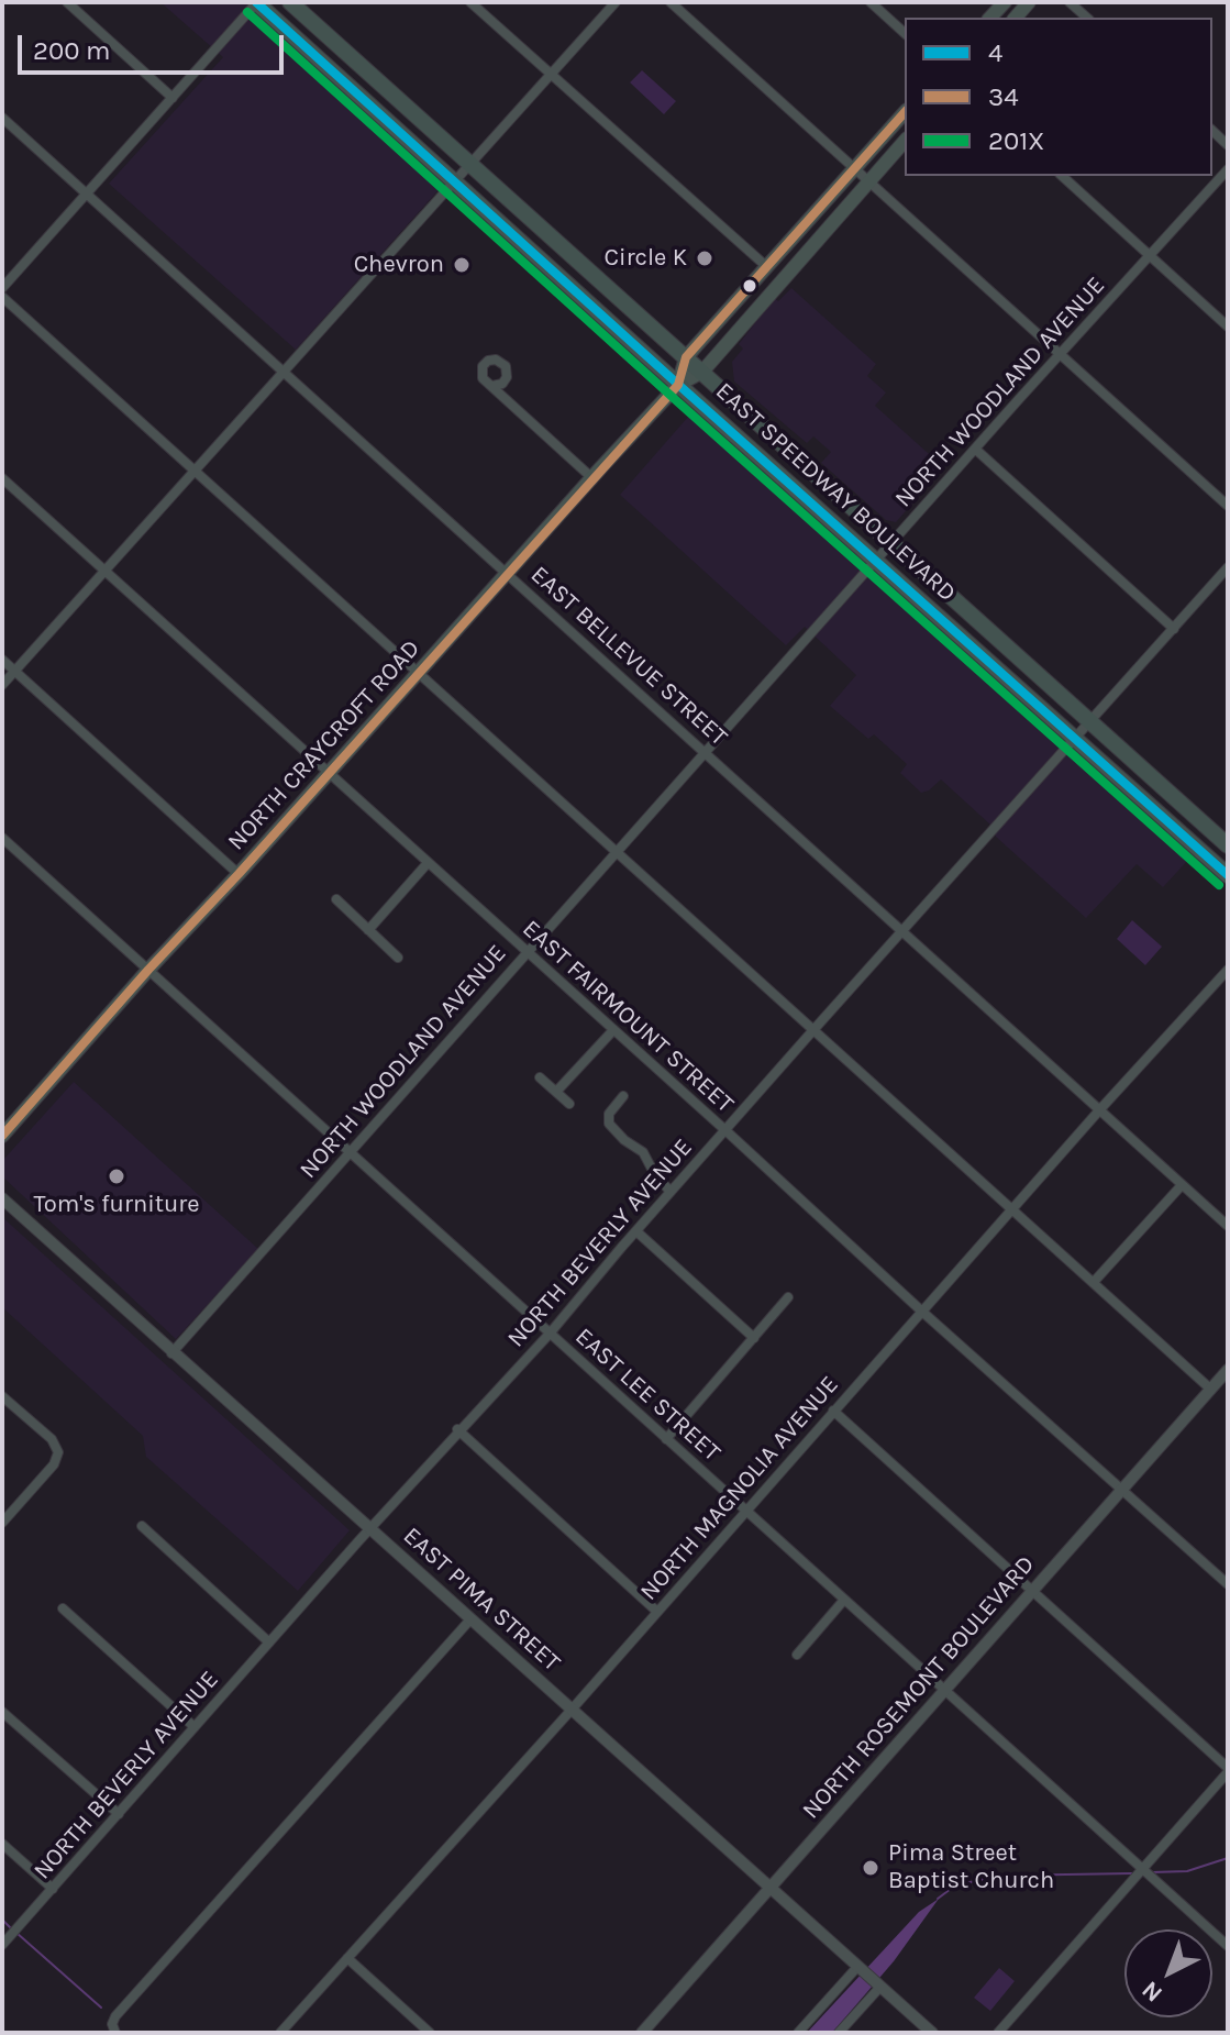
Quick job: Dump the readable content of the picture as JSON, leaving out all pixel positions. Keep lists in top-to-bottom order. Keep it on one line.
{"streets":{"main road":["EAST SPEEDWAY BOULEVARD","NORTH CRAYCROFT ROAD"],"street":["NORTH WOODLAND AVENUE","EAST BELLEVUE STREET","EAST FAIRMOUNT STREET","NORTH BEVERLY AVENUE","EAST LEE STREET","NORTH MAGNOLIA AVENUE","EAST PIMA STREET","NORTH ROSEMONT BOULEVARD"]},"crossings":[["NORTH WOODLAND AVENUE","EAST SPEEDWAY BOULEVARD"],["NORTH WOODLAND AVENUE","EAST BELLEVUE STREET"],["NORTH WOODLAND AVENUE","EAST FAIRMOUNT STREET"],["NORTH WOODLAND AVENUE","EAST LEE STREET"],["NORTH WOODLAND AVENUE","EAST PIMA STREET"],["EAST SPEEDWAY BOULEVARD","NORTH CRAYCROFT ROAD"],["EAST SPEEDWAY BOULEVARD","NORTH BEVERLY AVENUE"],["EAST BELLEVUE STREET","NORTH CRAYCROFT ROAD"],["EAST BELLEVUE STREET","NORTH BEVERLY AVENUE"],["EAST BELLEVUE STREET","NORTH MAGNOLIA AVENUE"],["NORTH CRAYCROFT ROAD","EAST FAIRMOUNT STREET"],["NORTH CRAYCROFT ROAD","EAST LEE STREET"],["EAST FAIRMOUNT STREET","NORTH BEVERLY AVENUE"],["EAST FAIRMOUNT STREET","NORTH MAGNOLIA AVENUE"],["EAST FAIRMOUNT STREET","NORTH ROSEMONT BOULEVARD"],["NORTH BEVERLY AVENUE","EAST LEE STREET"],["NORTH BEVERLY AVENUE","EAST PIMA STREET"],["EAST LEE STREET","NORTH MAGNOLIA AVENUE"],["EAST LEE STREET","NORTH ROSEMONT BOULEVARD"],["NORTH MAGNOLIA AVENUE","EAST PIMA STREET"],["EAST PIMA STREET","NORTH ROSEMONT BOULEVARD"]],"places":["Circle K","Chevron","Tom's furniture","Pima Street Baptist Church"],"lines":["transit line 4","transit line 201X","transit line 34"],"legend":["4","34","201X"],"scale_bar":"200 m","north":"bottom left"}
